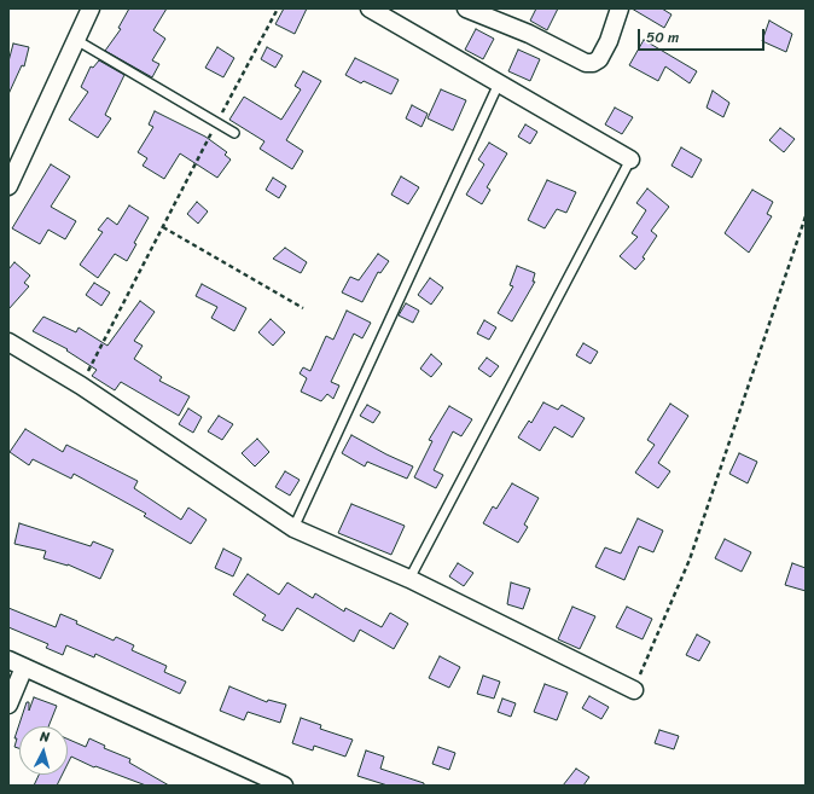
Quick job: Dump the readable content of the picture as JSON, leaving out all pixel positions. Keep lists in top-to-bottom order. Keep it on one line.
{"scale_bar":"50 m","north":"top"}
